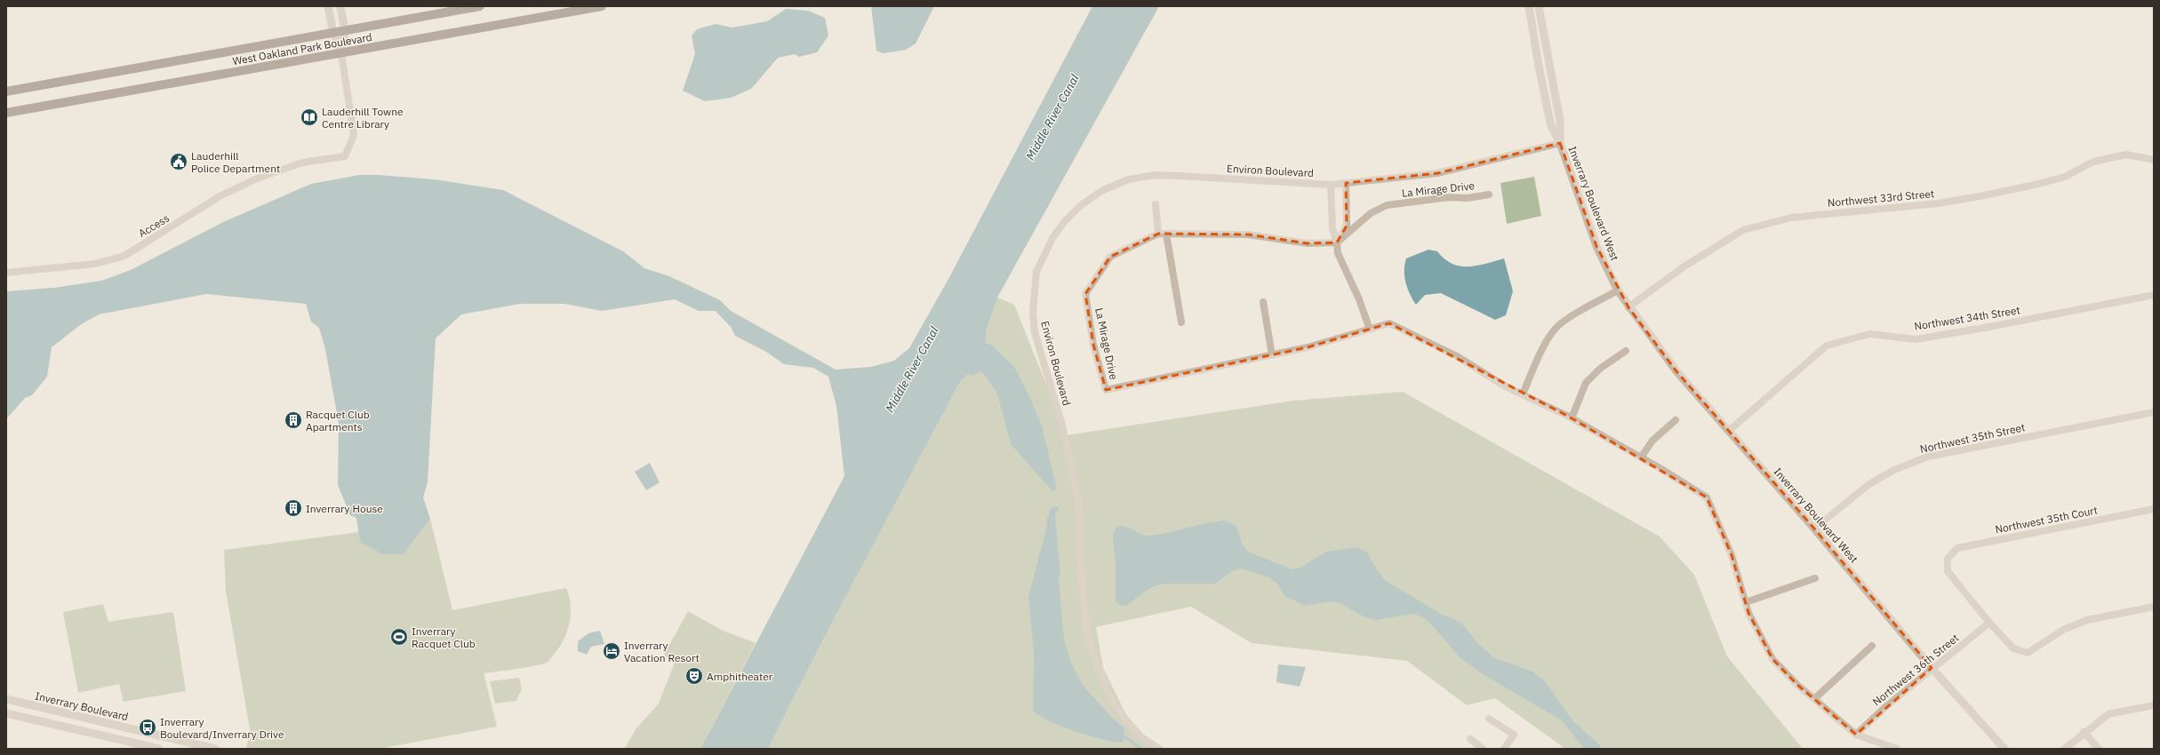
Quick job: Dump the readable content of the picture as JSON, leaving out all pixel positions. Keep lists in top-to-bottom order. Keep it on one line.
{"streets":{"main road":["West Oakland Park Boulevard"],"street":["Environ Boulevard","La Mirage Drive","Northwest 33rd Street","Inverrary Boulevard West","Access","Northwest 34th Street","Northwest 35th Street","Northwest 35th Court","Northwest 36th Street","Inverrary Boulevard"]},"crossings":[["West Oakland Park Boulevard","Access"],["Environ Boulevard","Inverrary Boulevard West"],["Northwest 33rd Street","Inverrary Boulevard West"],["Inverrary Boulevard West","Northwest 34th Street"],["Inverrary Boulevard West","Northwest 35th Street"],["Inverrary Boulevard West","Northwest 36th Street"],["Northwest 35th Court","Northwest 36th Street"]],"water":["Middle River Canal"],"places":{"library":["Lauderhill Towne Centre Library"],"public building":["Lauderhill Police Department"],"building":["Racquet Club Apartments","Inverrary House"],"sports":["Inverrary Racquet Club"],"hotel":["Inverrary Vacation Resort"],"theatre":["Amphitheater"],"bus stop":["Inverrary Boulevard/Inverrary Drive"]}}
